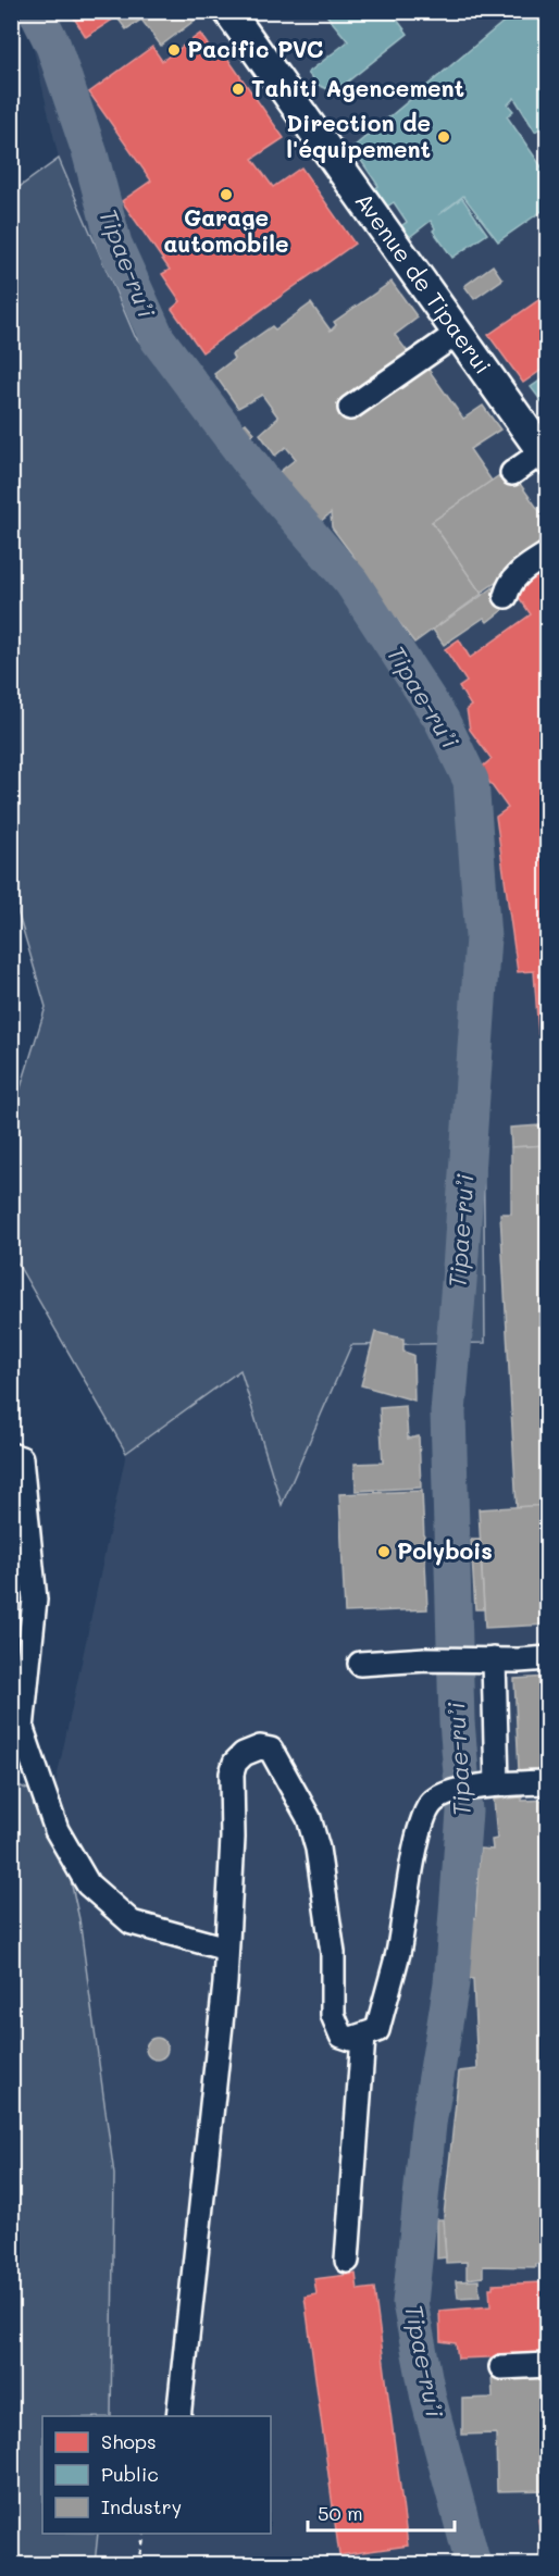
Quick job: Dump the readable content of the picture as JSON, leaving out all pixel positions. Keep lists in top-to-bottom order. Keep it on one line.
{"streets":{"main road":["Avenue de Tipaerui"]},"water":["Tipae-ru’i"],"places":["Pacific PVC","Tahiti Agencement","Direction de l'équipement","Garage automobile","Polybois"],"legend":["Shops","Public","Industry"],"scale_bar":"50 m"}
